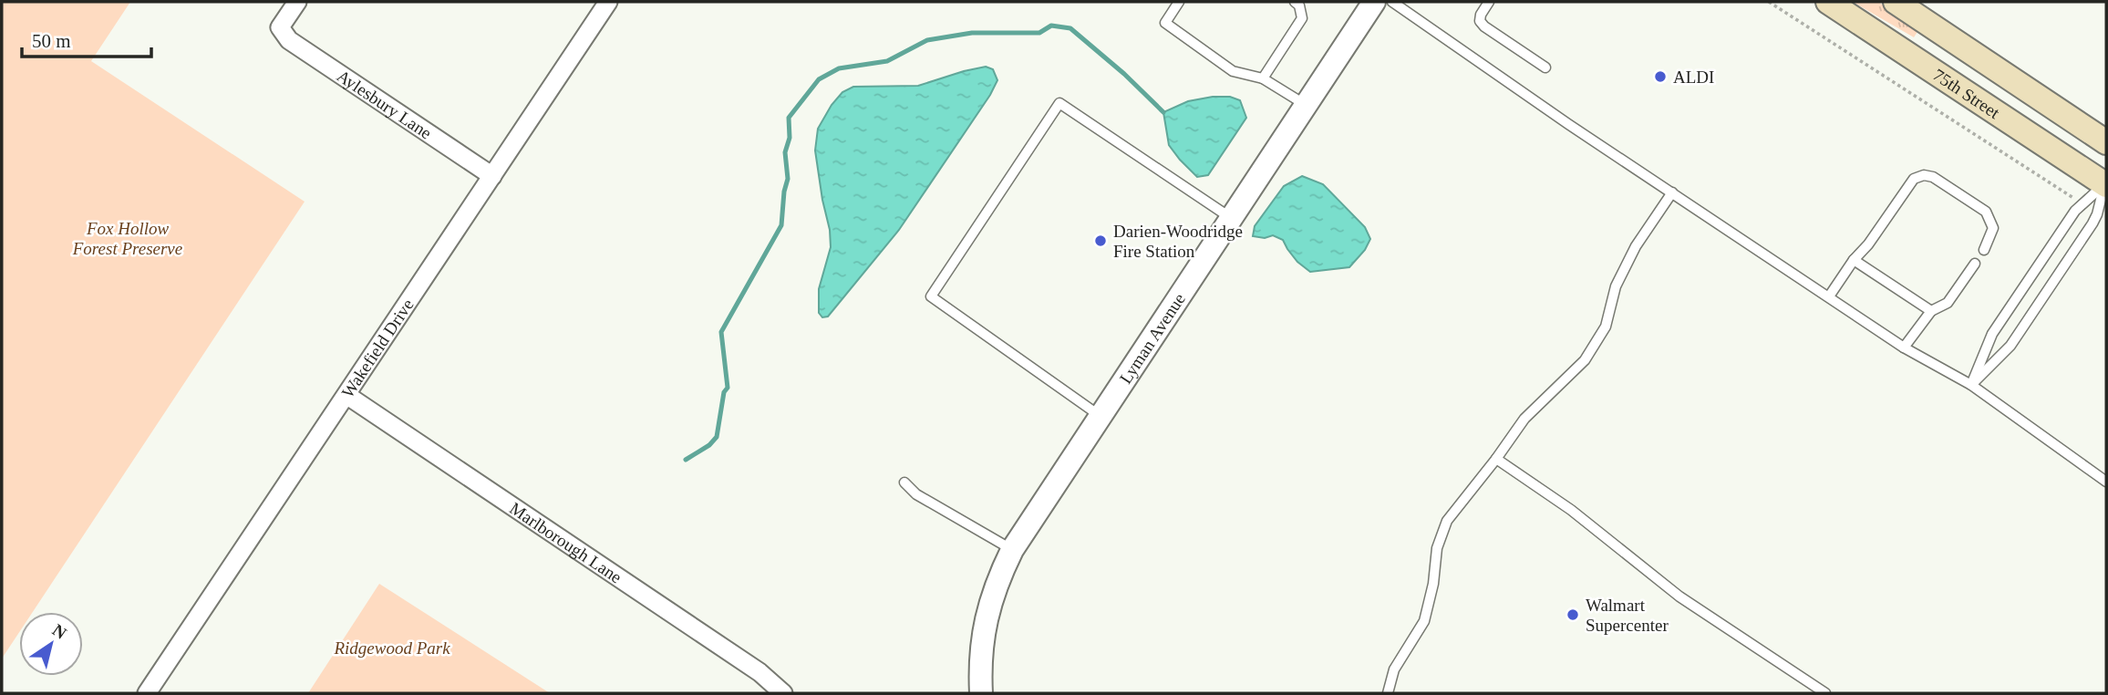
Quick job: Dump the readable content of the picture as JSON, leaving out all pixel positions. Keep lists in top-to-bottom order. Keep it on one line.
{"streets":{"main road":["75th Street"],"street":["Aylesbury Lane","Lyman Avenue","Wakefield Drive","Marlborough Lane"]},"crossings":[["Aylesbury Lane","Wakefield Drive"],["Wakefield Drive","Marlborough Lane"]],"parks":["Fox Hollow Forest Preserve","Ridgewood Park"],"places":["ALDI","Darien-Woodridge Fire Station","Walmart Supercenter"],"scale_bar":"50 m","north":"top right"}
